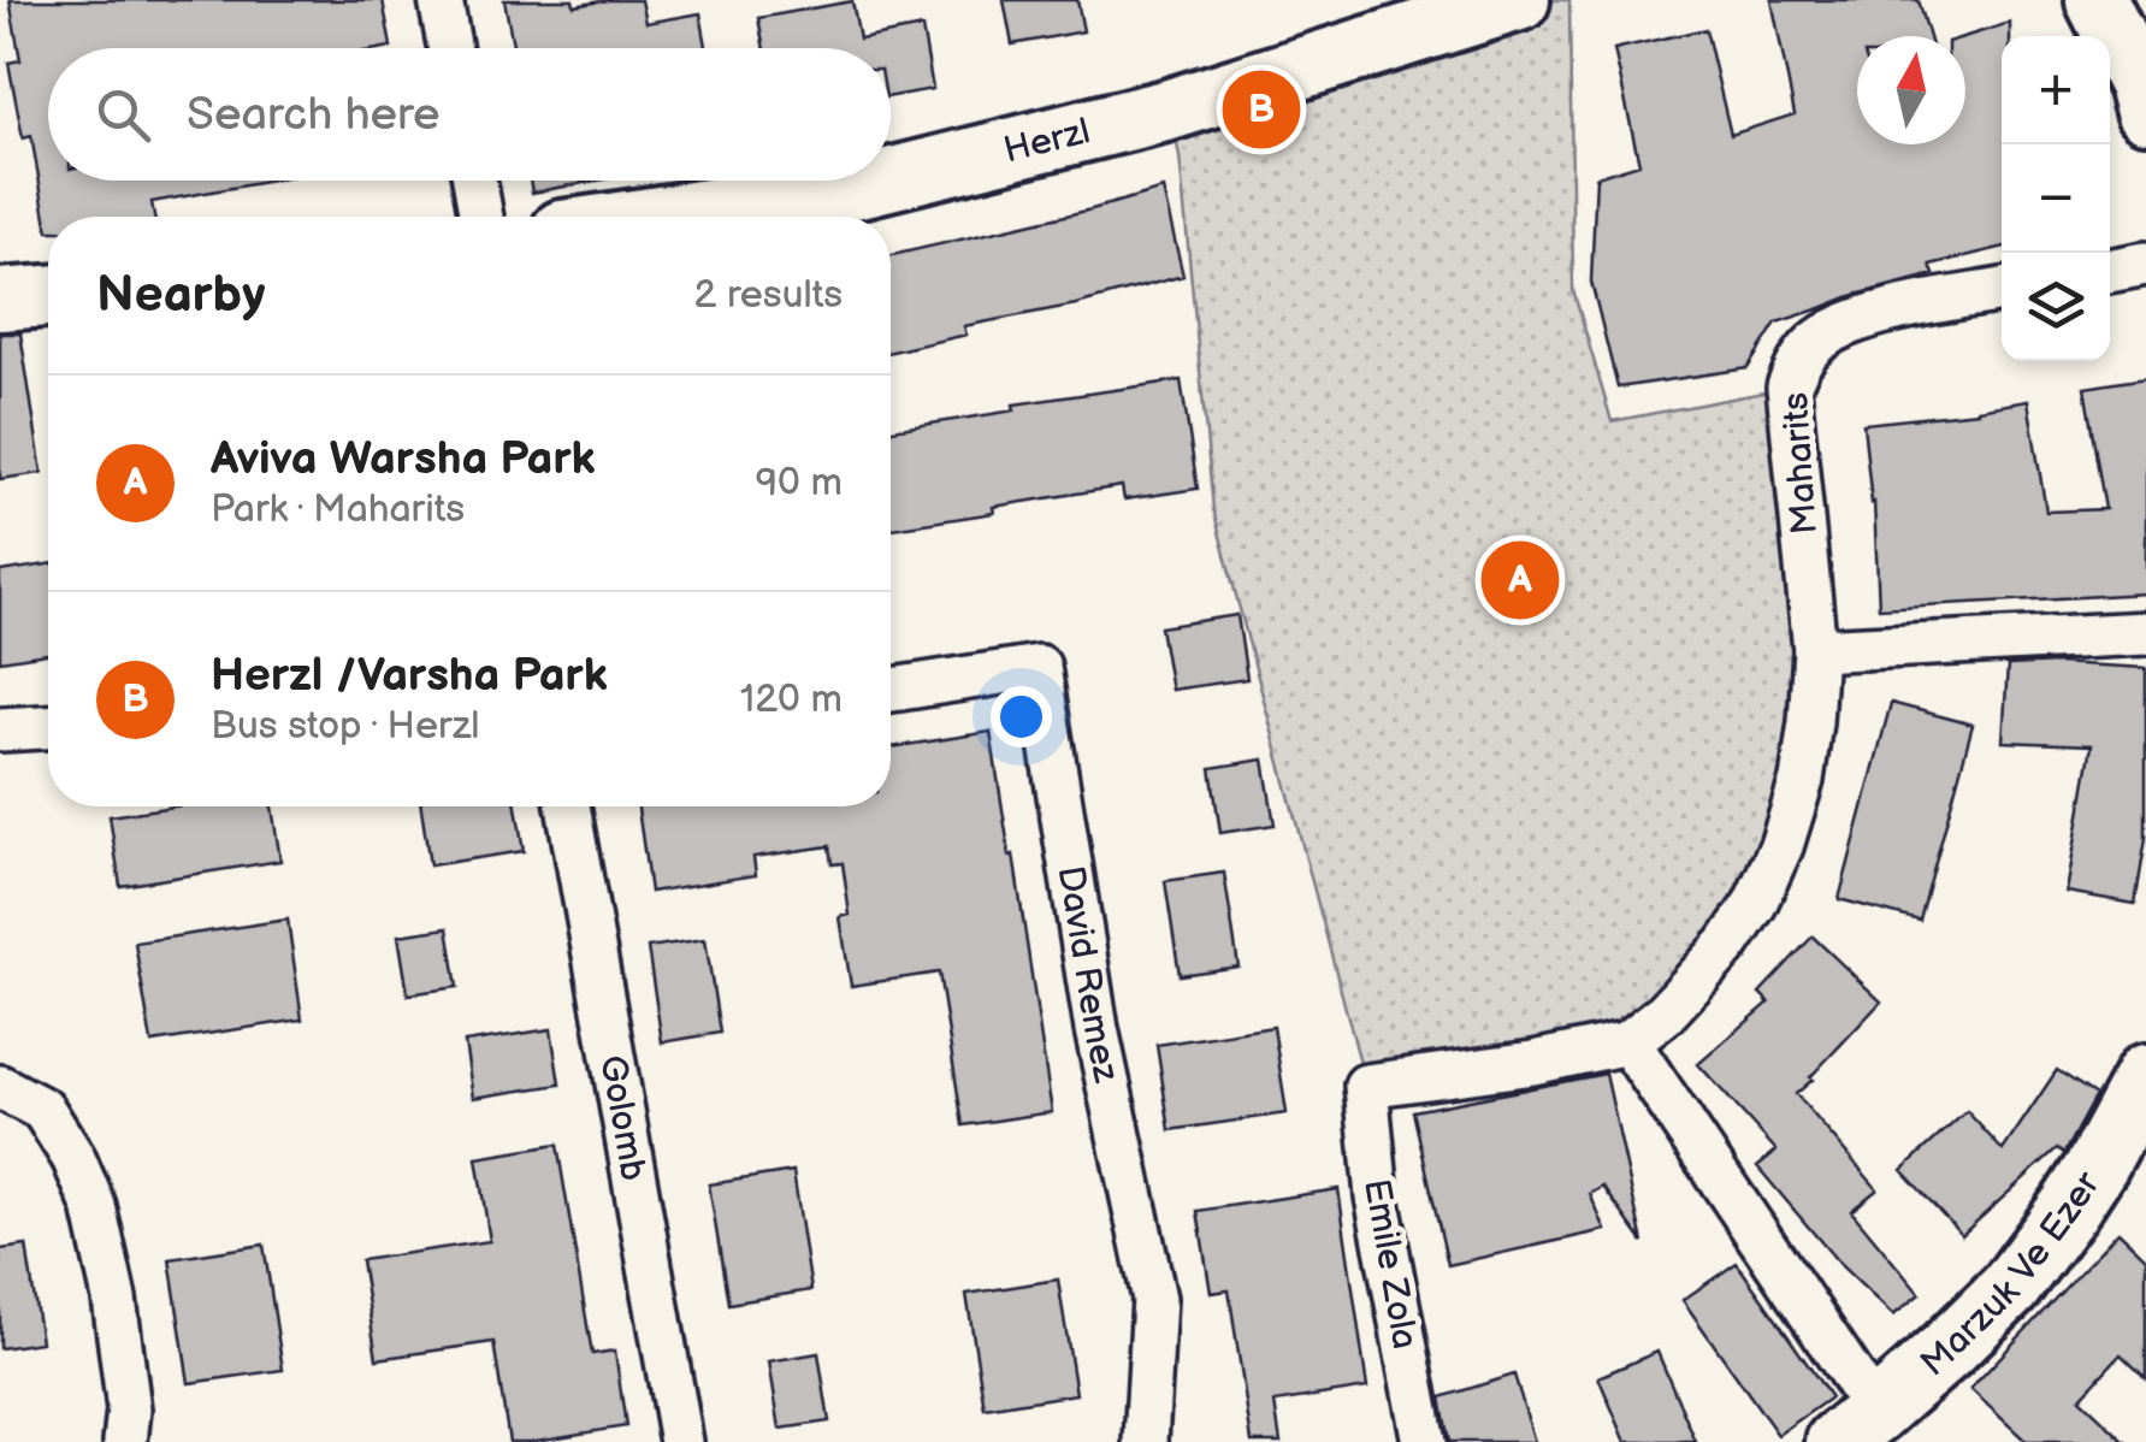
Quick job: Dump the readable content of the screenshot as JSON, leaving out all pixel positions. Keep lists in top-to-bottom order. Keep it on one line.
{"streets":{"street":["Herzl","Maharits","David Remez","Golomb","Emile Zola","Marzuk Ve Ezer"]},"crossings":[["Maharits","Emile Zola"]],"north":"top","page":{"map_buttons":["+","−"],"search":"Search here","pins":["B","A"],"heading":["Nearby","2 results"],"list":[{"mark":"A","name":"Aviva Warsha Park","note":"Park · Maharits","value":"90 m"},{"mark":"B","name":"Herzl /Varsha Park","note":"Bus stop · Herzl","value":"120 m"}]}}
